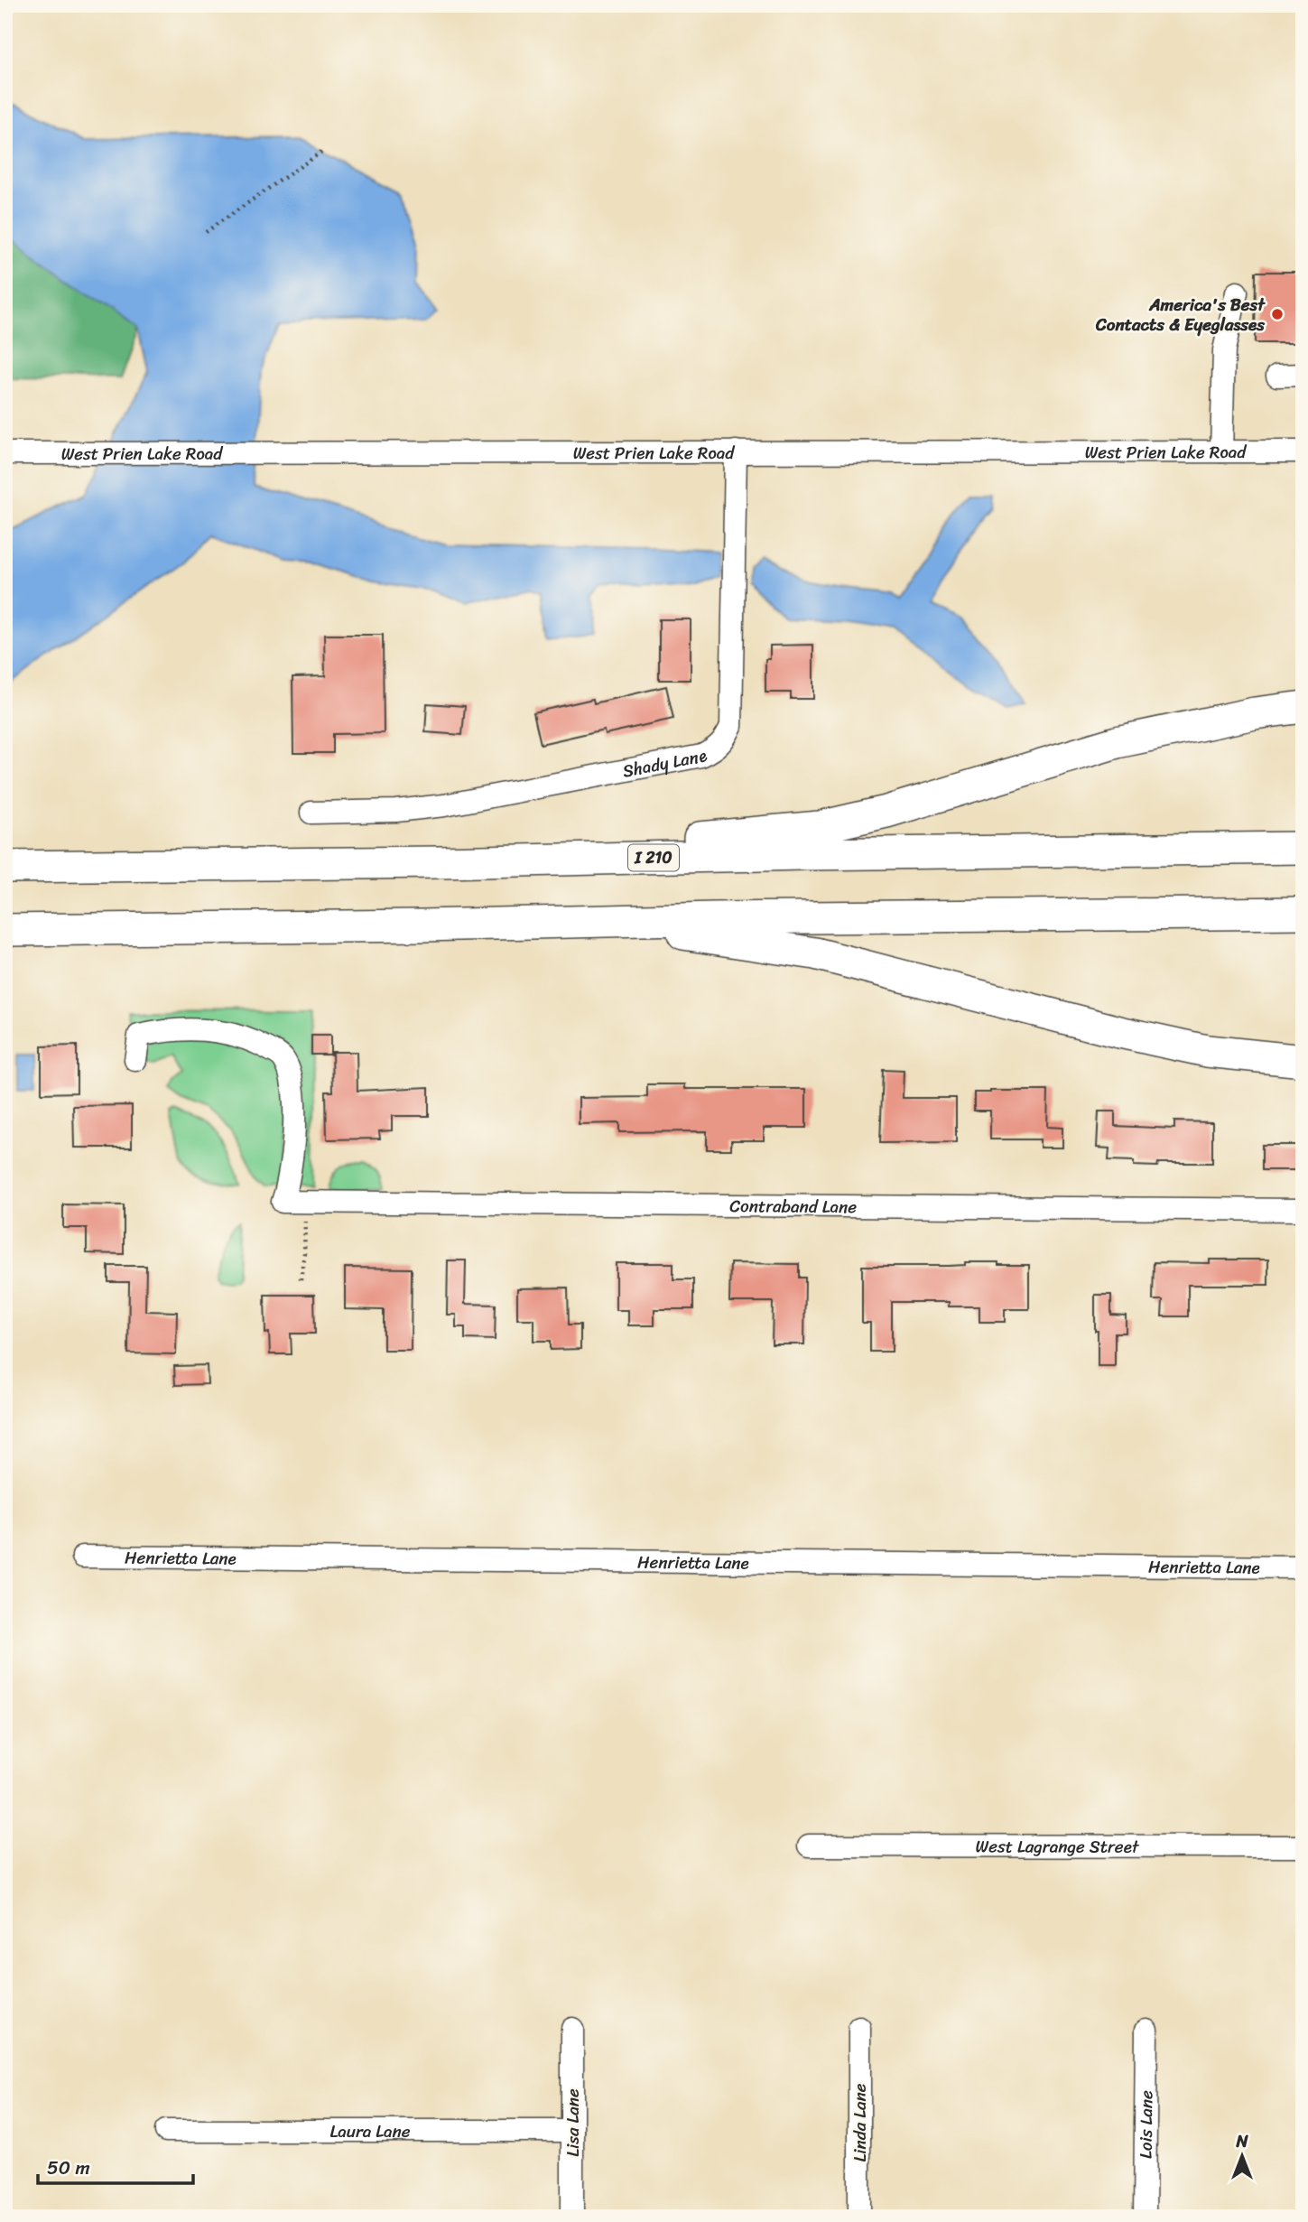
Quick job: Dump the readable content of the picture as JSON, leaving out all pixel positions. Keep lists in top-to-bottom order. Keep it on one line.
{"streets":{"highway":["I 210"],"street":["West Prien Lake Road","Shady Lane","Contraband Lane","Henrietta Lane","West Lagrange Street","Lisa Lane","Linda Lane","Lois Lane","Laura Lane"]},"crossings":[["West Prien Lake Road","Shady Lane"],["Lisa Lane","Laura Lane"]],"places":["America's Best Contacts & Eyeglasses"],"scale_bar":"50 m","north":"top"}
